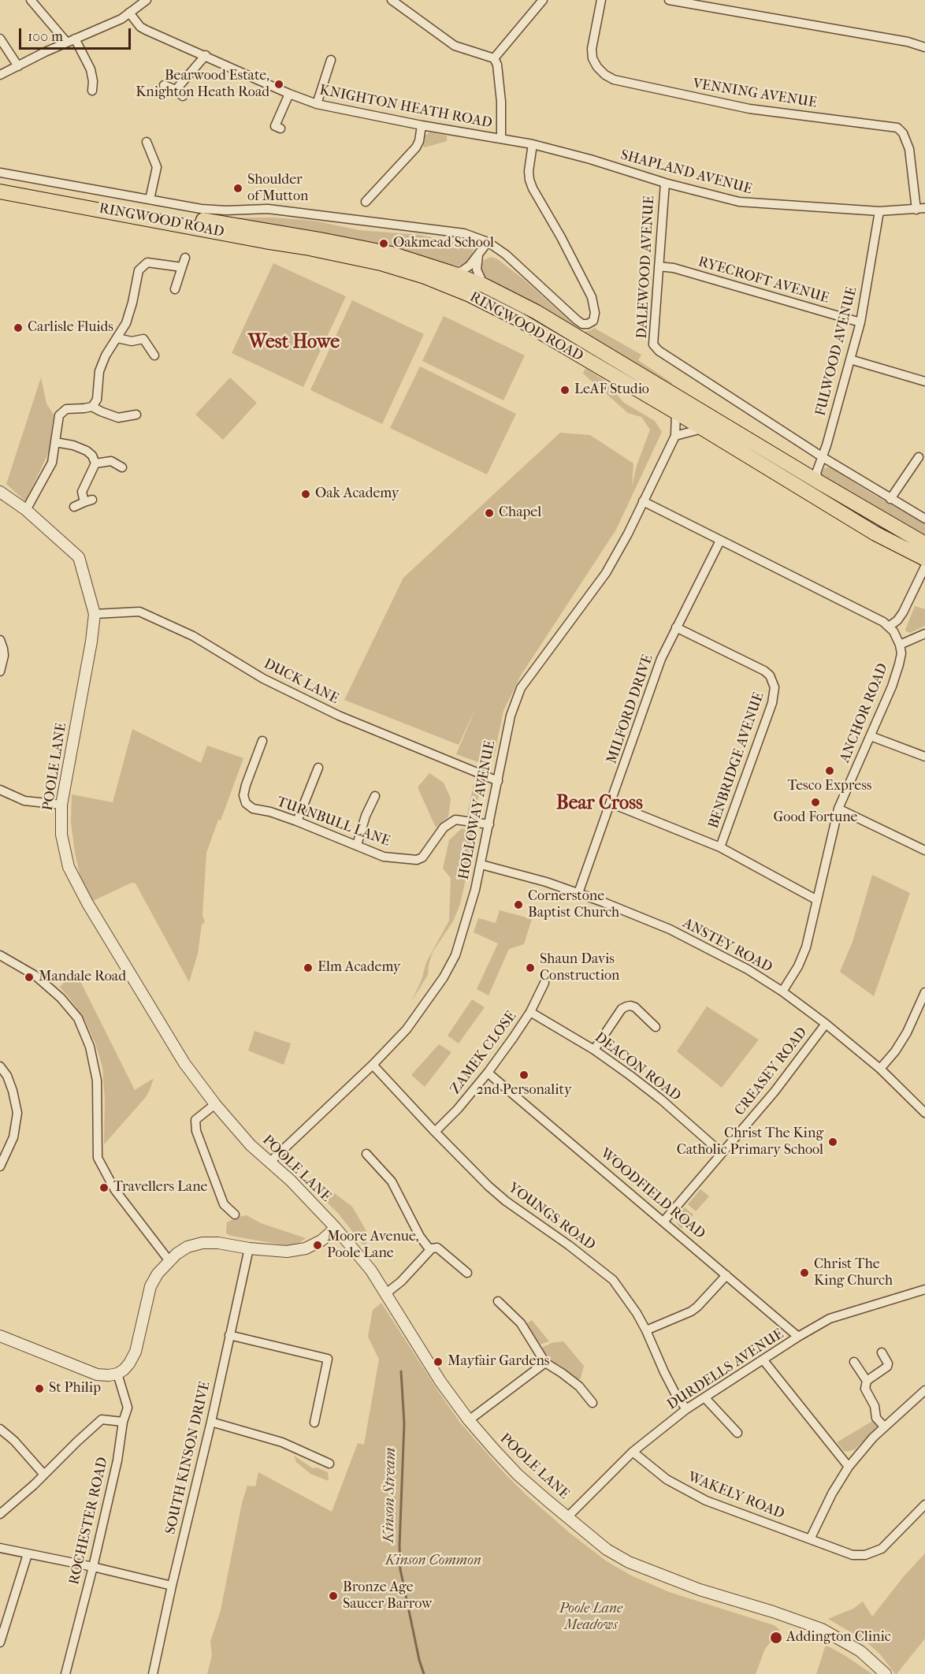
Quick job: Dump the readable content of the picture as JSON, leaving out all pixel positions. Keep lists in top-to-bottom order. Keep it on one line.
{"streets":{"highway":["RINGWOOD ROAD"],"street":["VENNING AVENUE","KNIGHTON HEATH ROAD","SHAPLAND AVENUE","DALEWOOD AVENUE","RYECROFT AVENUE","FULWOOD AVENUE","DUCK LANE","MILFORD DRIVE","ANCHOR ROAD","BENBRIDGE AVENUE","POOLE LANE","HOLLOWAY AVENUE","TURNBULL LANE","ANSTEY ROAD","ZAMEK CLOSE","DEACON ROAD","CREASEY ROAD","WOODFIELD ROAD","YOUNGS ROAD","DURDELLS AVENUE","SOUTH KINSON DRIVE","WAKELY ROAD","ROCHESTER ROAD"]},"crossings":[["VENNING AVENUE","SHAPLAND AVENUE"],["KNIGHTON HEATH ROAD","SHAPLAND AVENUE"],["SHAPLAND AVENUE","RINGWOOD ROAD"],["SHAPLAND AVENUE","DALEWOOD AVENUE"],["SHAPLAND AVENUE","FULWOOD AVENUE"],["RINGWOOD ROAD","HOLLOWAY AVENUE"],["DALEWOOD AVENUE","RYECROFT AVENUE"],["DALEWOOD AVENUE","FULWOOD AVENUE"],["RYECROFT AVENUE","FULWOOD AVENUE"],["DUCK LANE","POOLE LANE"],["DUCK LANE","HOLLOWAY AVENUE"],["MILFORD DRIVE","BENBRIDGE AVENUE"],["MILFORD DRIVE","ANSTEY ROAD"],["ANCHOR ROAD","ANSTEY ROAD"],["POOLE LANE","HOLLOWAY AVENUE"],["POOLE LANE","DURDELLS AVENUE"],["HOLLOWAY AVENUE","TURNBULL LANE"],["HOLLOWAY AVENUE","ANSTEY ROAD"],["HOLLOWAY AVENUE","YOUNGS ROAD"],["ANSTEY ROAD","CREASEY ROAD"],["ZAMEK CLOSE","DEACON ROAD"],["ZAMEK CLOSE","WOODFIELD ROAD"],["ZAMEK CLOSE","YOUNGS ROAD"],["DEACON ROAD","CREASEY ROAD"],["CREASEY ROAD","WOODFIELD ROAD"],["WOODFIELD ROAD","DURDELLS AVENUE"],["YOUNGS ROAD","DURDELLS AVENUE"],["DURDELLS AVENUE","WAKELY ROAD"]],"districts":["West Howe","Bear Cross"],"water":["Kinson Stream"],"parks":["Kinson Common","Poole Lane Meadows"],"places":["Bearwood Estate, Knighton Heath Road","Shoulder of Mutton","Oakmead School","Carlisle Fluids","LeAF Studio","Oak Academy","Chapel","Tesco Express","Good Fortune","Cornerstone Baptist Church","Elm Academy","Shaun Davis Construction","Mandale Road","2nd Personality","Christ The King Catholic Primary School","Travellers Lane","Moore Avenue, Poole Lane","Christ The King Church","Mayfair Gardens","St Philip","Bronze Age Saucer Barrow","Addington Clinic"],"scale_bar":"100 m"}
